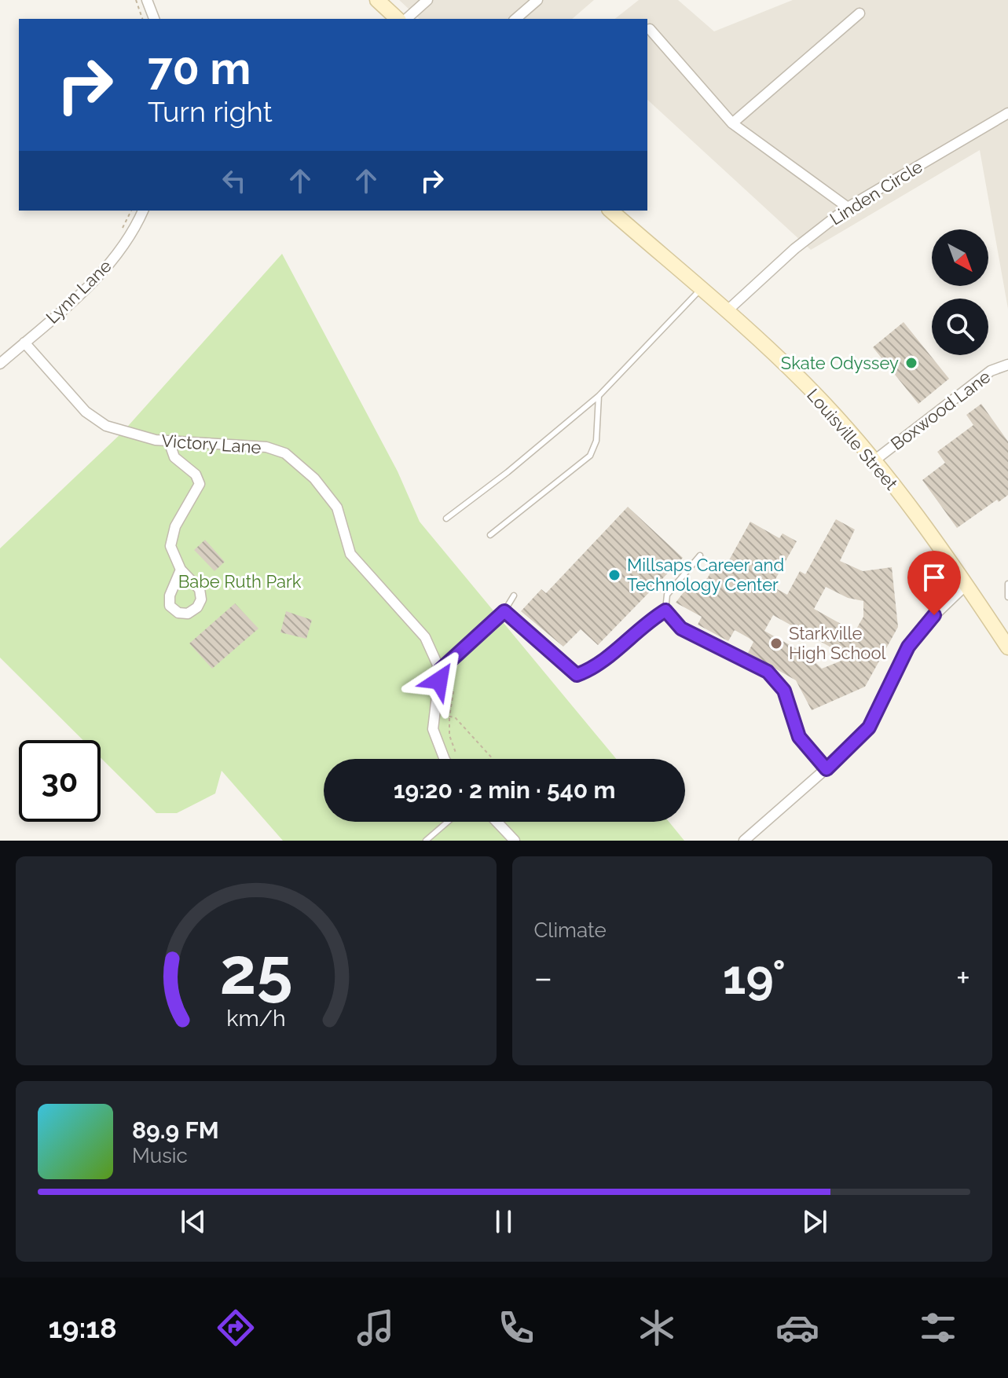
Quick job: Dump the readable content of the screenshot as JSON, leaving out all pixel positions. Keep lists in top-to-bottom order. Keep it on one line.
{"streets":{"main road":["Louisville Street"],"street":["Linden Circle","Lynn Lane","Boxwood Lane","Victory Lane"]},"crossings":[["Linden Circle","Louisville Street"],["Lynn Lane","Victory Lane"],["Boxwood Lane","Louisville Street"]],"parks":["Babe Ruth Park"],"places":["Skate Odyssey","Millsaps Career and Technology Center","Starkville High School"],"north":"bottom right","page":{"turn":["70 m","Turn right"],"limit":"30","trip":"19:20 · 2 min · 540 m","tile":"Climate","heat":["−","19°","+"],"song":["89.9 FM","Music"],"tabs":"19:18","gauge":["25","km/h"]}}
